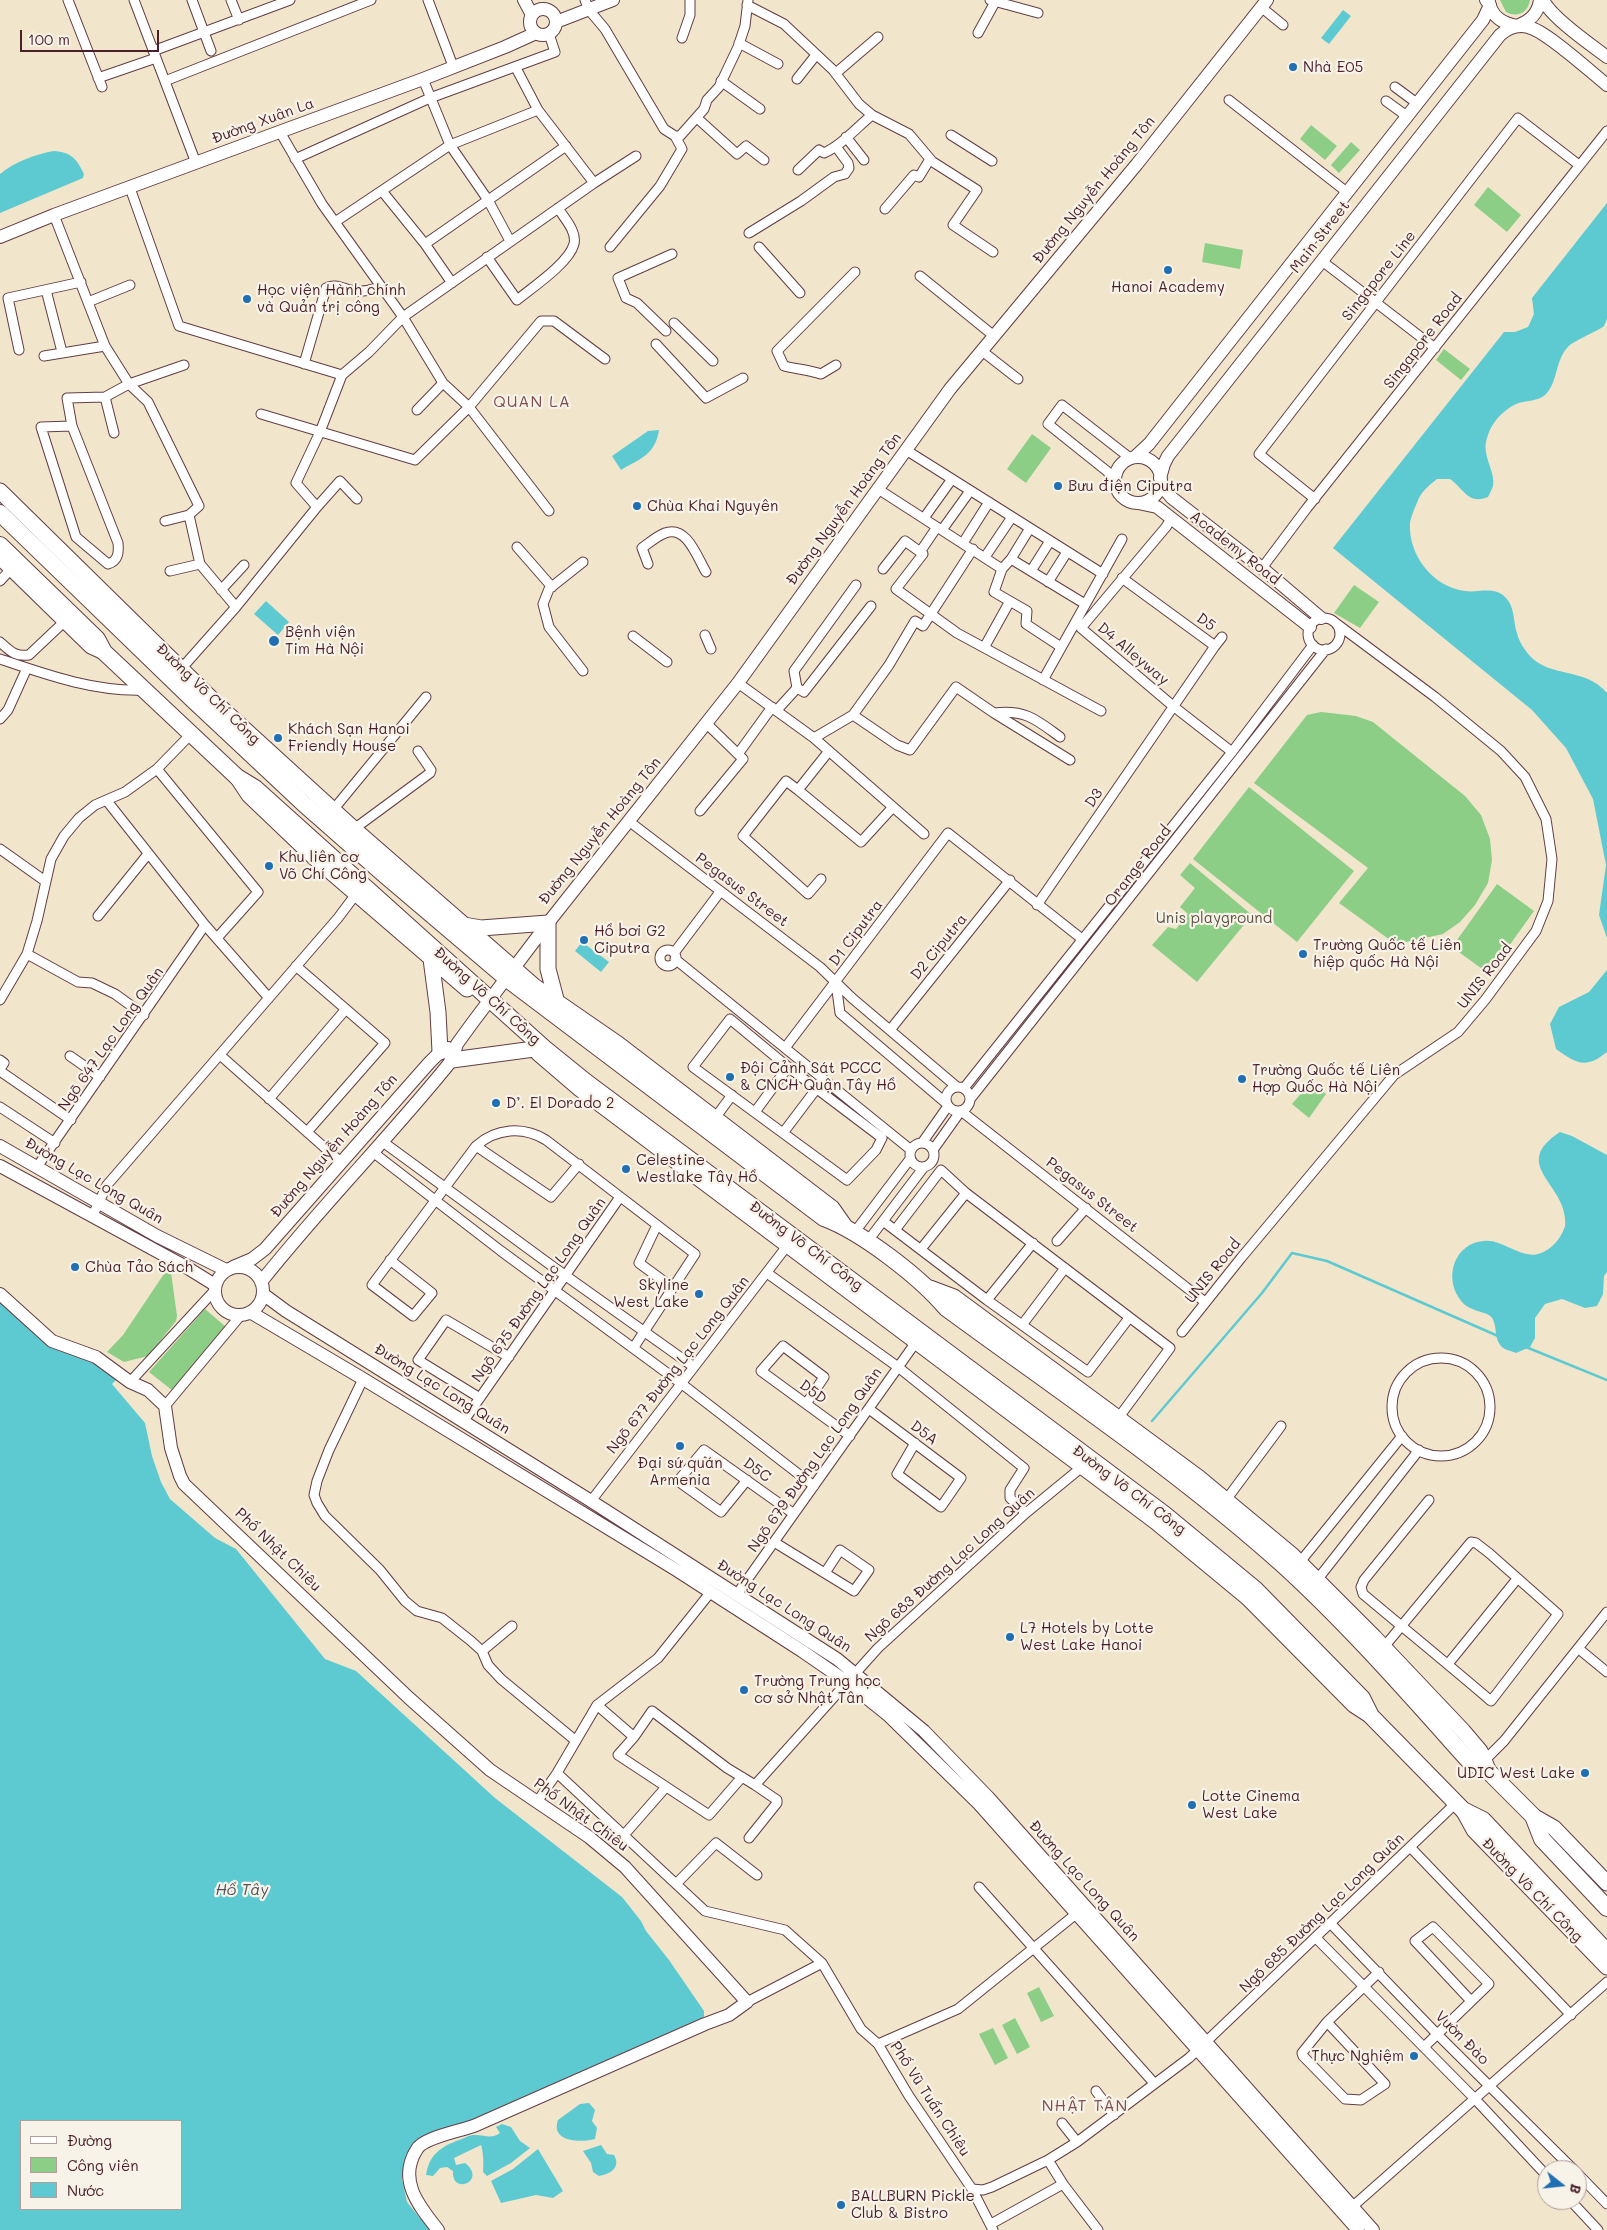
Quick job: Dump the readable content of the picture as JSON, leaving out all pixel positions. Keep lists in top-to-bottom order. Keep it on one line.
{"streets":{"highway":["Đường Võ Chí Công"],"main road":["Đường Xuân La","Đường Nguyễn Hoàng Tôn","Main Street","Academy Road","Đường Lạc Long Quân","Phố Nhật Chiêu"],"street":["Singapore Line","Singapore Road","D5","D4 Alleyway","D3","Orange Road","Pegasus Street","D1 Ciputra","D2 Ciputra","UNIS Road","Ngõ 647 Lạc Long Quân","Ngõ 675 Đường Lạc Long Quân","Ngõ 677 Đường Lạc Long Quân","D5D","D5A","Ngõ 679 Đường Lạc Long Quân","D5C","Ngõ 683 Đường Lạc Long Quân","Ngõ 685 Đường Lạc Long Quân","Vườn Đào","Phố Vũ Tuấn Chiêu"]},"crossings":[["Đường Nguyễn Hoàng Tôn","Đường Võ Chí Công"],["Đường Nguyễn Hoàng Tôn","Pegasus Street"],["Đường Nguyễn Hoàng Tôn","Đường Lạc Long Quân"],["Main Street","Academy Road"],["Singapore Line","Singapore Road"],["Singapore Road","Academy Road"],["Academy Road","D4 Alleyway"],["Academy Road","Orange Road"],["Academy Road","UNIS Road"],["D5","D4 Alleyway"],["D5","D3"],["D4 Alleyway","D3"],["D4 Alleyway","Orange Road"],["Đường Võ Chí Công","Ngõ 677 Đường Lạc Long Quân"],["Đường Võ Chí Công","Ngõ 679 Đường Lạc Long Quân"],["Đường Võ Chí Công","Ngõ 683 Đường Lạc Long Quân"],["Đường Võ Chí Công","Ngõ 685 Đường Lạc Long Quân"],["Orange Road","Pegasus Street"],["Orange Road","UNIS Road"],["Pegasus Street","D1 Ciputra"],["Pegasus Street","D2 Ciputra"],["Pegasus Street","UNIS Road"],["D1 Ciputra","D2 Ciputra"],["Ngõ 647 Lạc Long Quân","Đường Lạc Long Quân"],["Đường Lạc Long Quân","Ngõ 675 Đường Lạc Long Quân"],["Đường Lạc Long Quân","Ngõ 677 Đường Lạc Long Quân"],["Đường Lạc Long Quân","Ngõ 679 Đường Lạc Long Quân"],["Đường Lạc Long Quân","Ngõ 683 Đường Lạc Long Quân"],["Đường Lạc Long Quân","Ngõ 685 Đường Lạc Long Quân"],["D5D","Ngõ 679 Đường Lạc Long Quân"],["D5A","Ngõ 679 Đường Lạc Long Quân"],["Ngõ 679 Đường Lạc Long Quân","D5C"],["Ngõ 685 Đường Lạc Long Quân","Vườn Đào"],["Ngõ 685 Đường Lạc Long Quân","Phố Vũ Tuấn Chiêu"]],"districts":["QUAN LA","NHẬT TÂN"],"water":["Hồ Tây"],"parks":["Unis playground"],"places":["Nhà E05","Hanoi Academy","Học viện Hành chính và Quản trị công","Bưu điện Ciputra","Chùa Khai Nguyên","Bệnh viện Tim Hà Nội","Khách Sạn Hanoi Friendly House","Khu liên cơ Võ Chí Công","Hồ bơi G2 Ciputra","Trường Quốc tế Liên hiệp quốc Hà Nội","Đội Cảnh Sát PCCC & CNCH Quận Tây Hồ","Trường Quốc tế Liên Hợp Quốc Hà Nội","D’. El Dorado 2","Celestine Westlake Tây Hồ","Chùa Tảo Sách","Skyline West Lake","Đại sứ quán Armenia","L7 Hotels by Lotte West Lake Hanoi","Trường Trung học cơ sở Nhật Tân","UDIC West Lake","Lotte Cinema West Lake","Thực Nghiệm","BALLBURN Pickle Club & Bistro"],"legend":["Đường","Công viên","Nước"],"scale_bar":"100 m","north":"right"}
